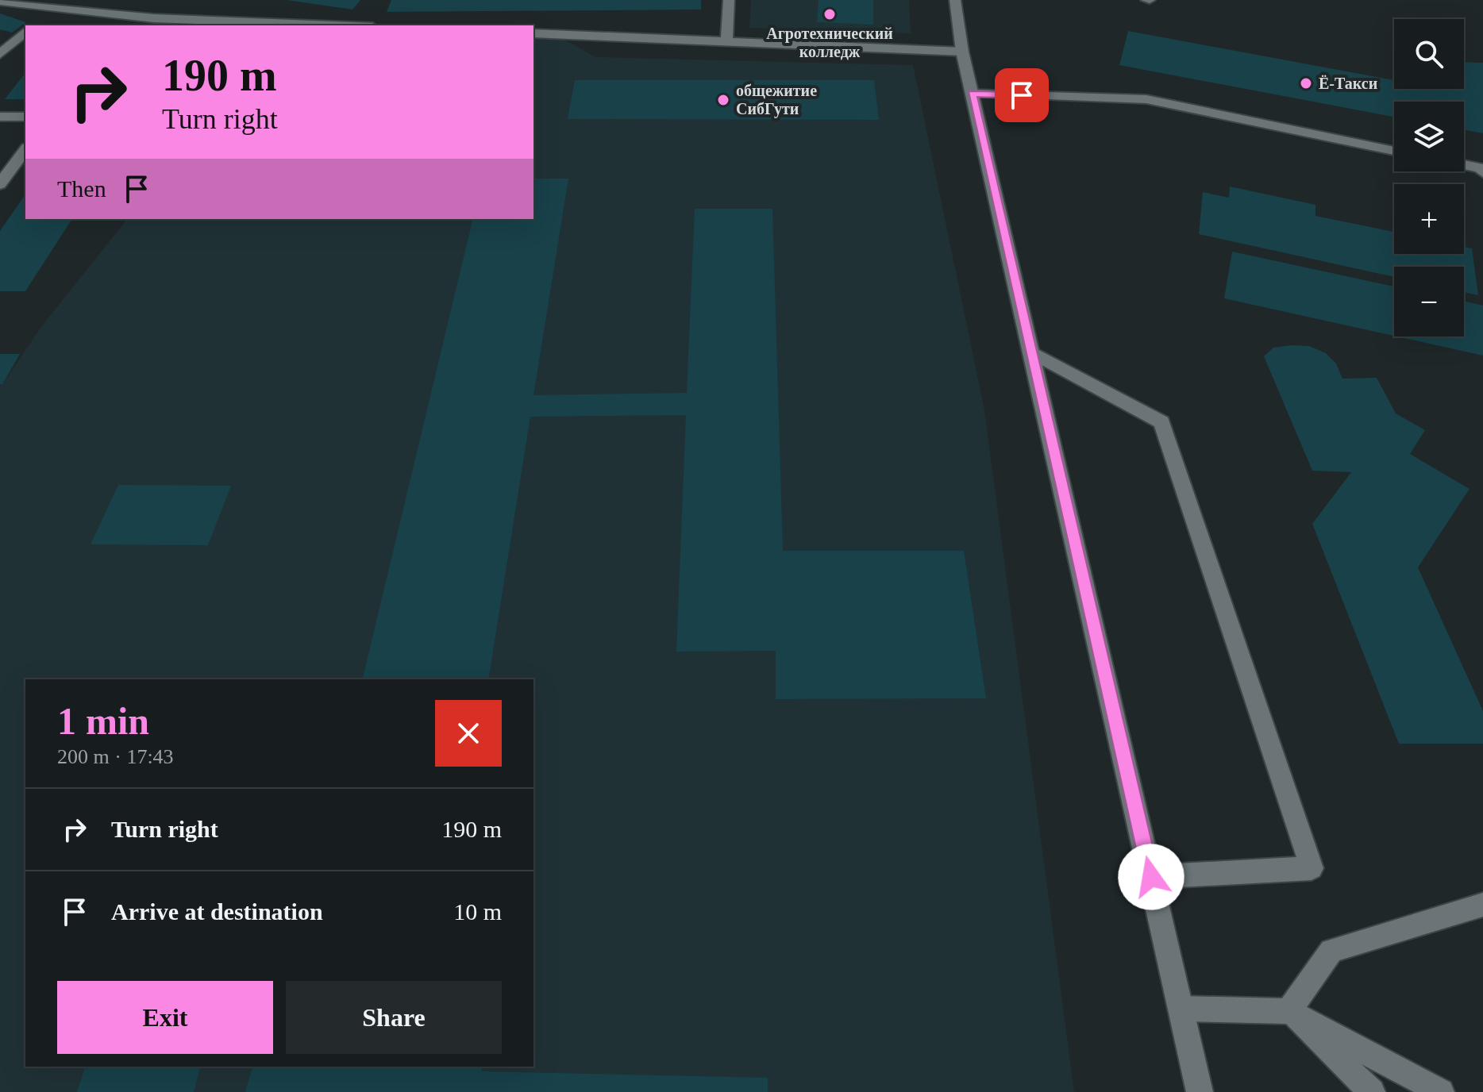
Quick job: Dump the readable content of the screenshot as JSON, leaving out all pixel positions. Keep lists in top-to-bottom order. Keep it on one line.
{"places":["Агротехнический колледж","Ё-Такси","общежитие СибГути"],"page":{"map_buttons":["+","−"],"turn":["190 m","Turn right"],"then":"Then","heading":["1 min","200 m · 17:43"],"list":[{"name":"Turn right","value":"190 m"},{"name":"Arrive at destination","value":"10 m"}],"buttons":["Exit","Share"]}}
